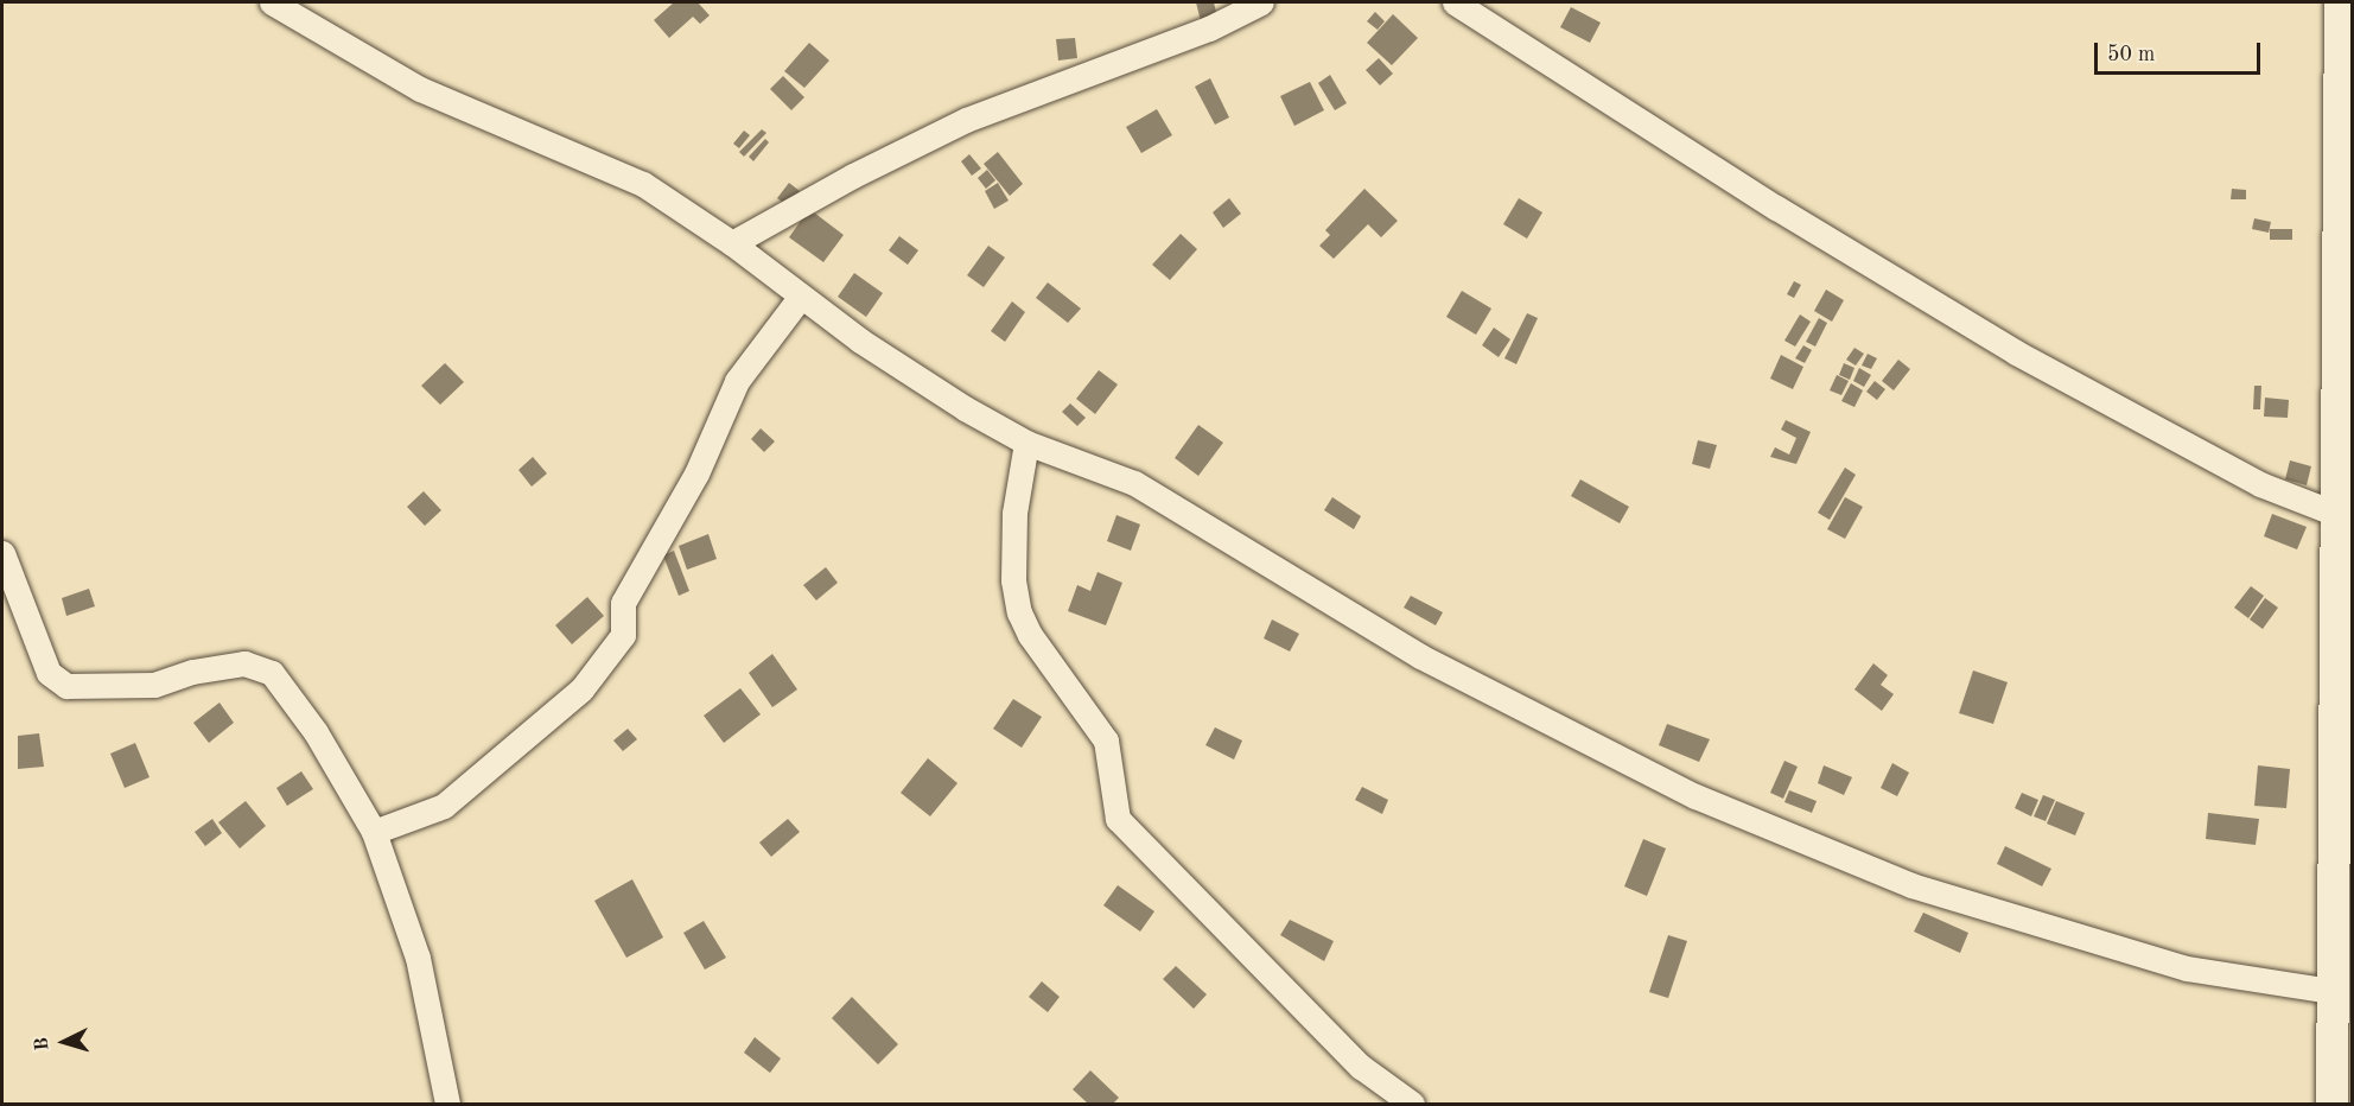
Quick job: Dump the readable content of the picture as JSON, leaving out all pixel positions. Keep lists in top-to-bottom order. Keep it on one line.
{"scale_bar":"50 m","north":"left"}
